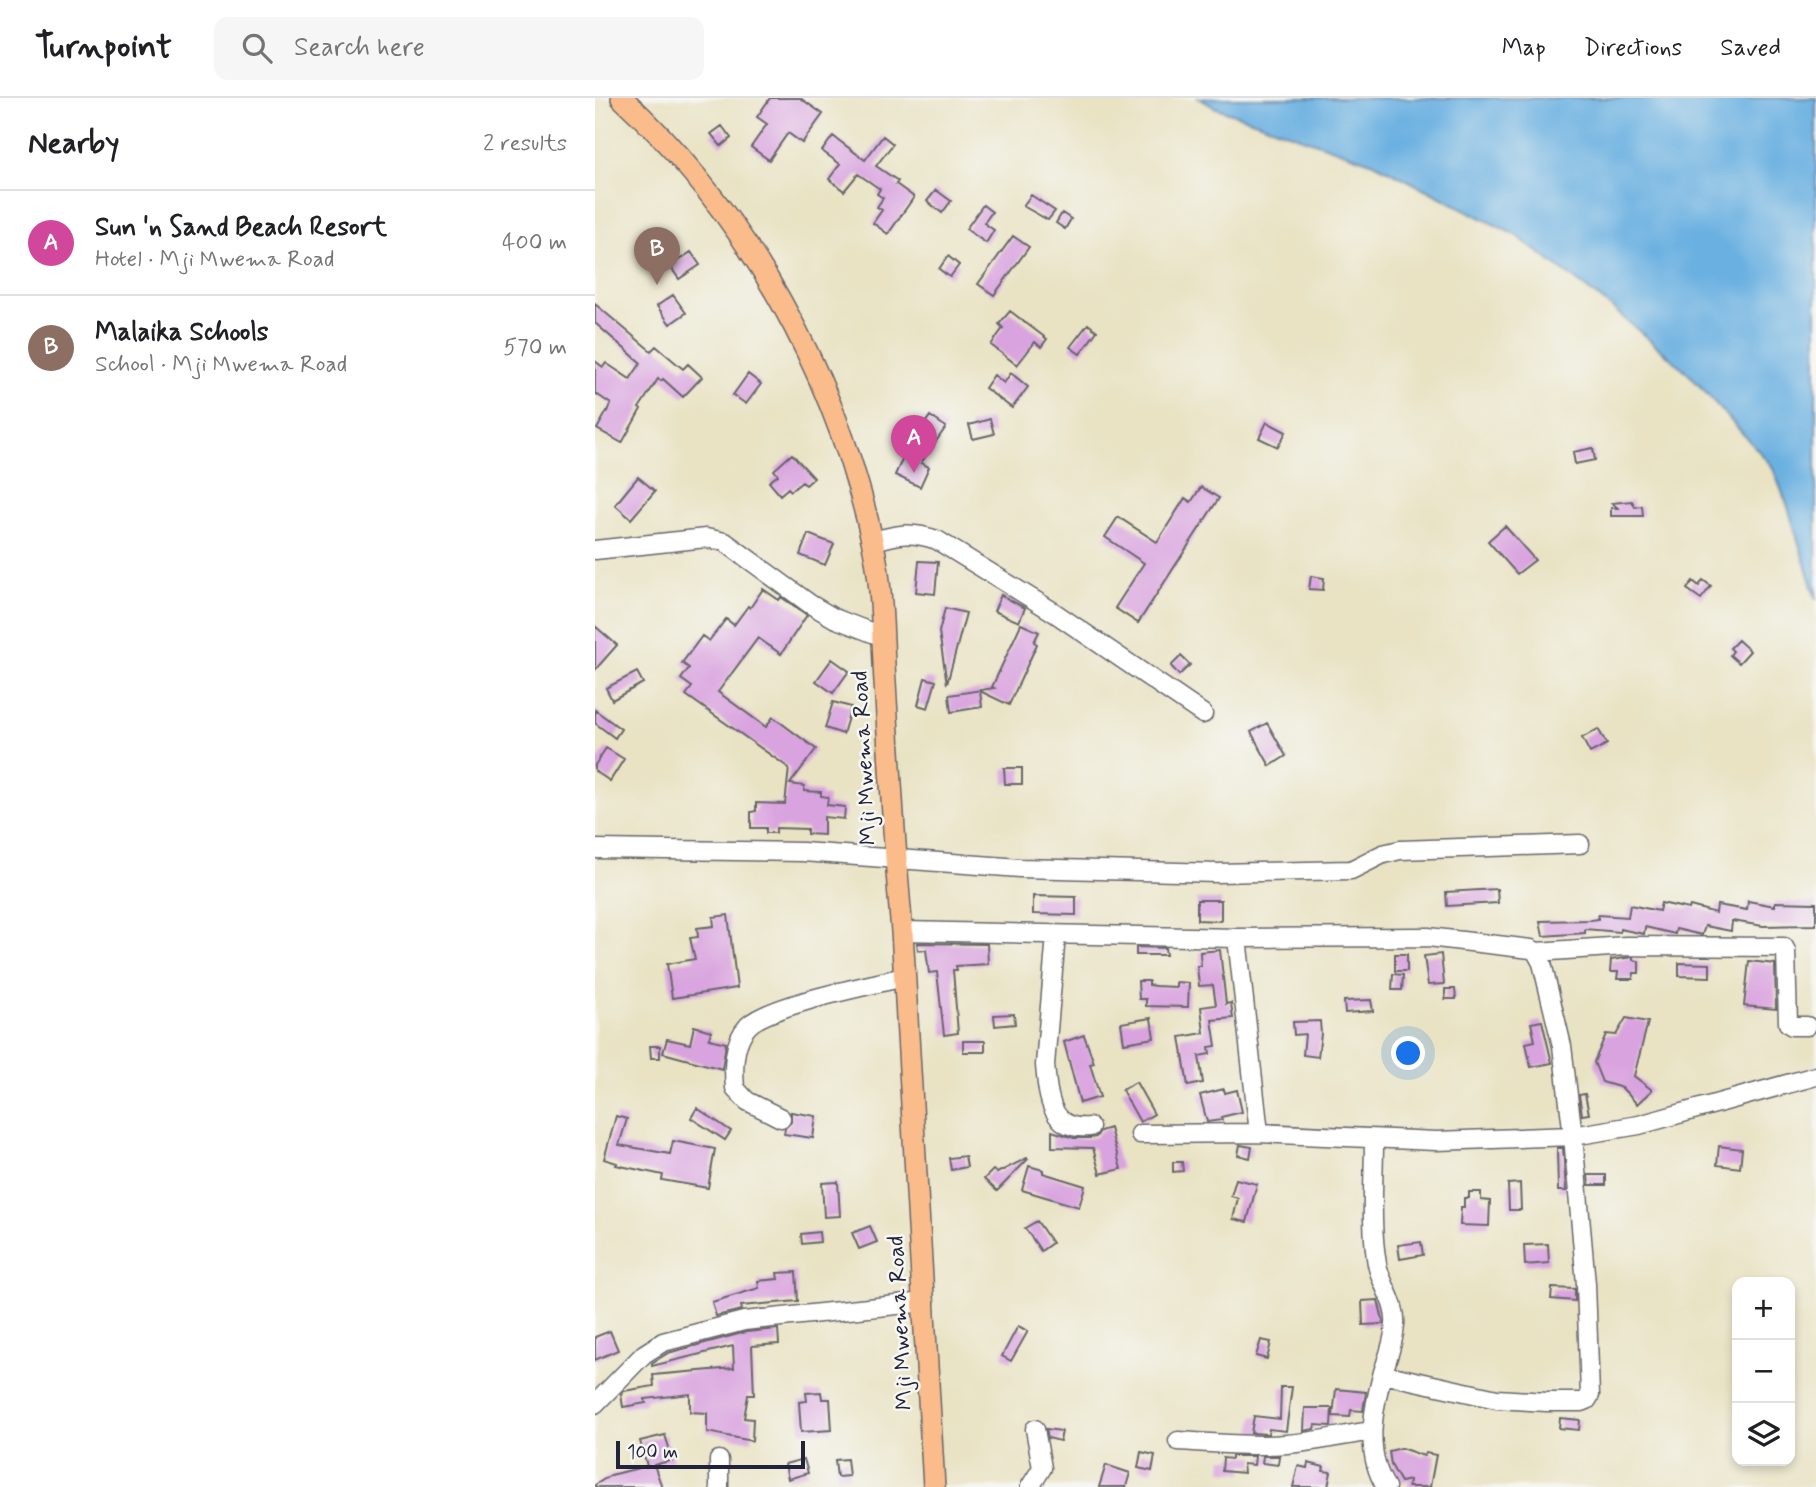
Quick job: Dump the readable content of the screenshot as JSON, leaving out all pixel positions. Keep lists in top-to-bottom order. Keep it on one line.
{"streets":{"main road":["Mji Mwema Road"]},"scale_bar":"100 m","page":{"header":"Turnpoint","search":"Search here","nav":["Map","Directions","Saved"],"heading":["Nearby","2 results"],"list":[{"mark":"A","name":"Sun 'n Sand Beach Resort","note":"Hotel · Mji Mwema Road","value":"400 m"},{"mark":"B","name":"Malaika Schools","note":"School · Mji Mwema Road","value":"570 m"}],"pins":["B","A"],"map_buttons":["+","−"],"scale":"100 m"}}
